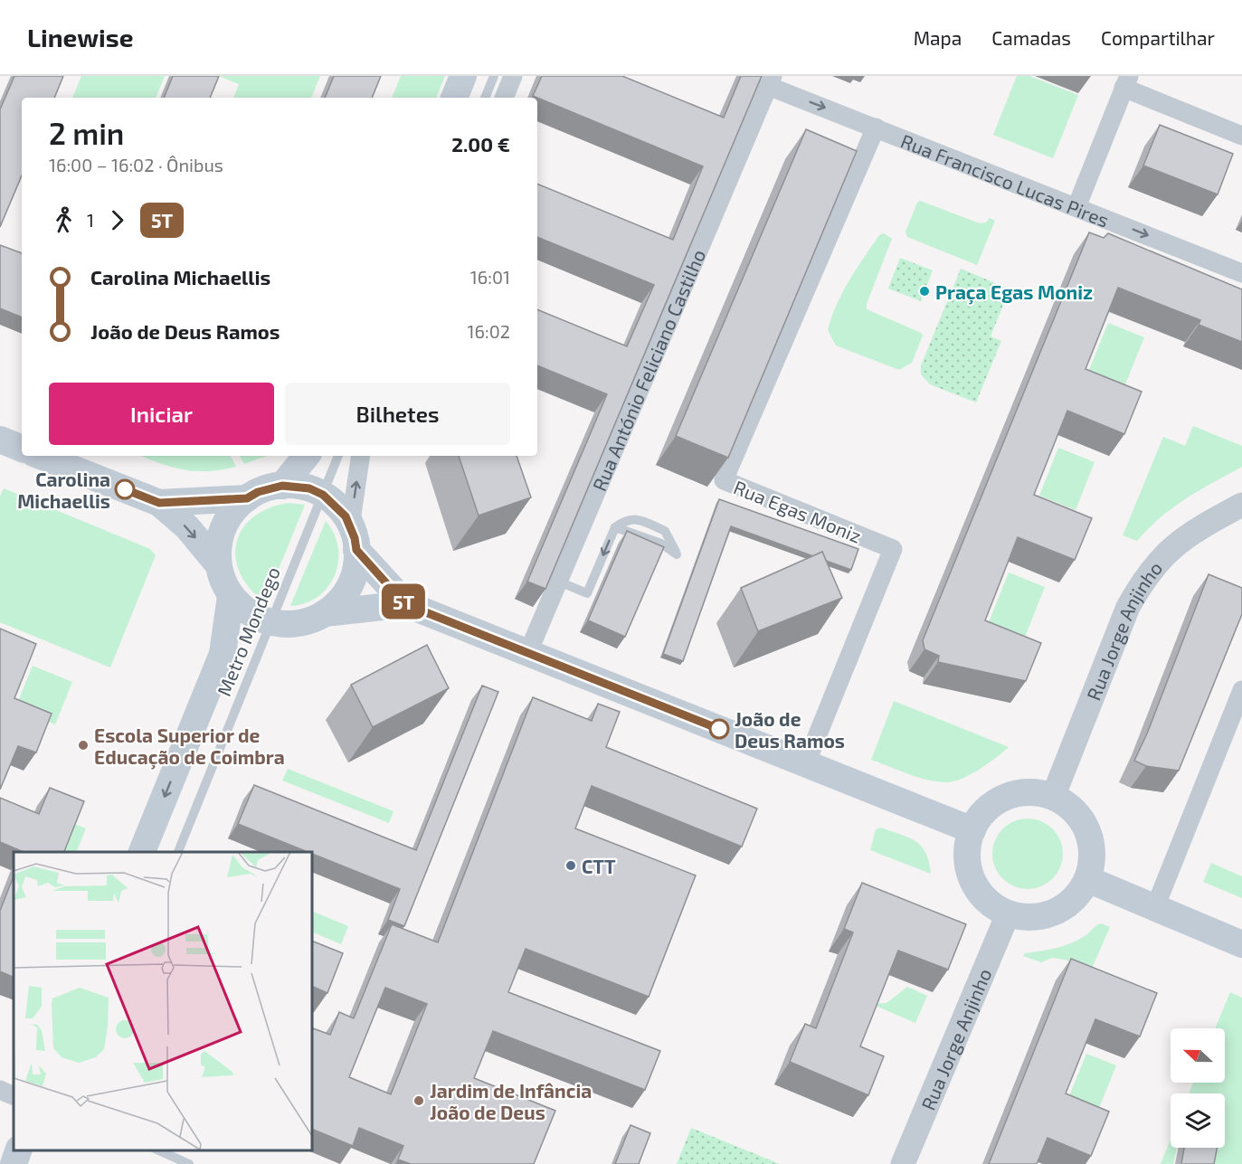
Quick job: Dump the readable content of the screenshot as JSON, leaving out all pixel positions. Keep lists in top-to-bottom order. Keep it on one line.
{"streets":{"street":["Rua Francisco Lucas Pires","Rua António Feliciano Castilho","Rua Egas Moniz","Rua Jorge Anjinho"],"lane":["Metro Mondego"]},"crossings":[["Rua Francisco Lucas Pires","Rua António Feliciano Castilho"],["Rua Francisco Lucas Pires","Rua Egas Moniz"]],"places":["Praça Egas Moniz","Carolina Michaellis","João de Deus Ramos","Escola Superior de Educação de Coimbra","CTT","Jardim de Infância João de Deus"],"lines":["bus line 5T"],"north":"left","page":{"header":"Linewise","nav":["Mapa","Camadas","Compartilhar"],"on_map":"5T","heading":["2 min","16:00 – 16:02 · Ônibus","2.00 €"],"legs":["1","5T"],"list":[{"name":"Carolina Michaellis","value":"16:01"},{"name":"João de Deus Ramos","value":"16:02"}],"buttons":["Iniciar","Bilhetes"]}}
